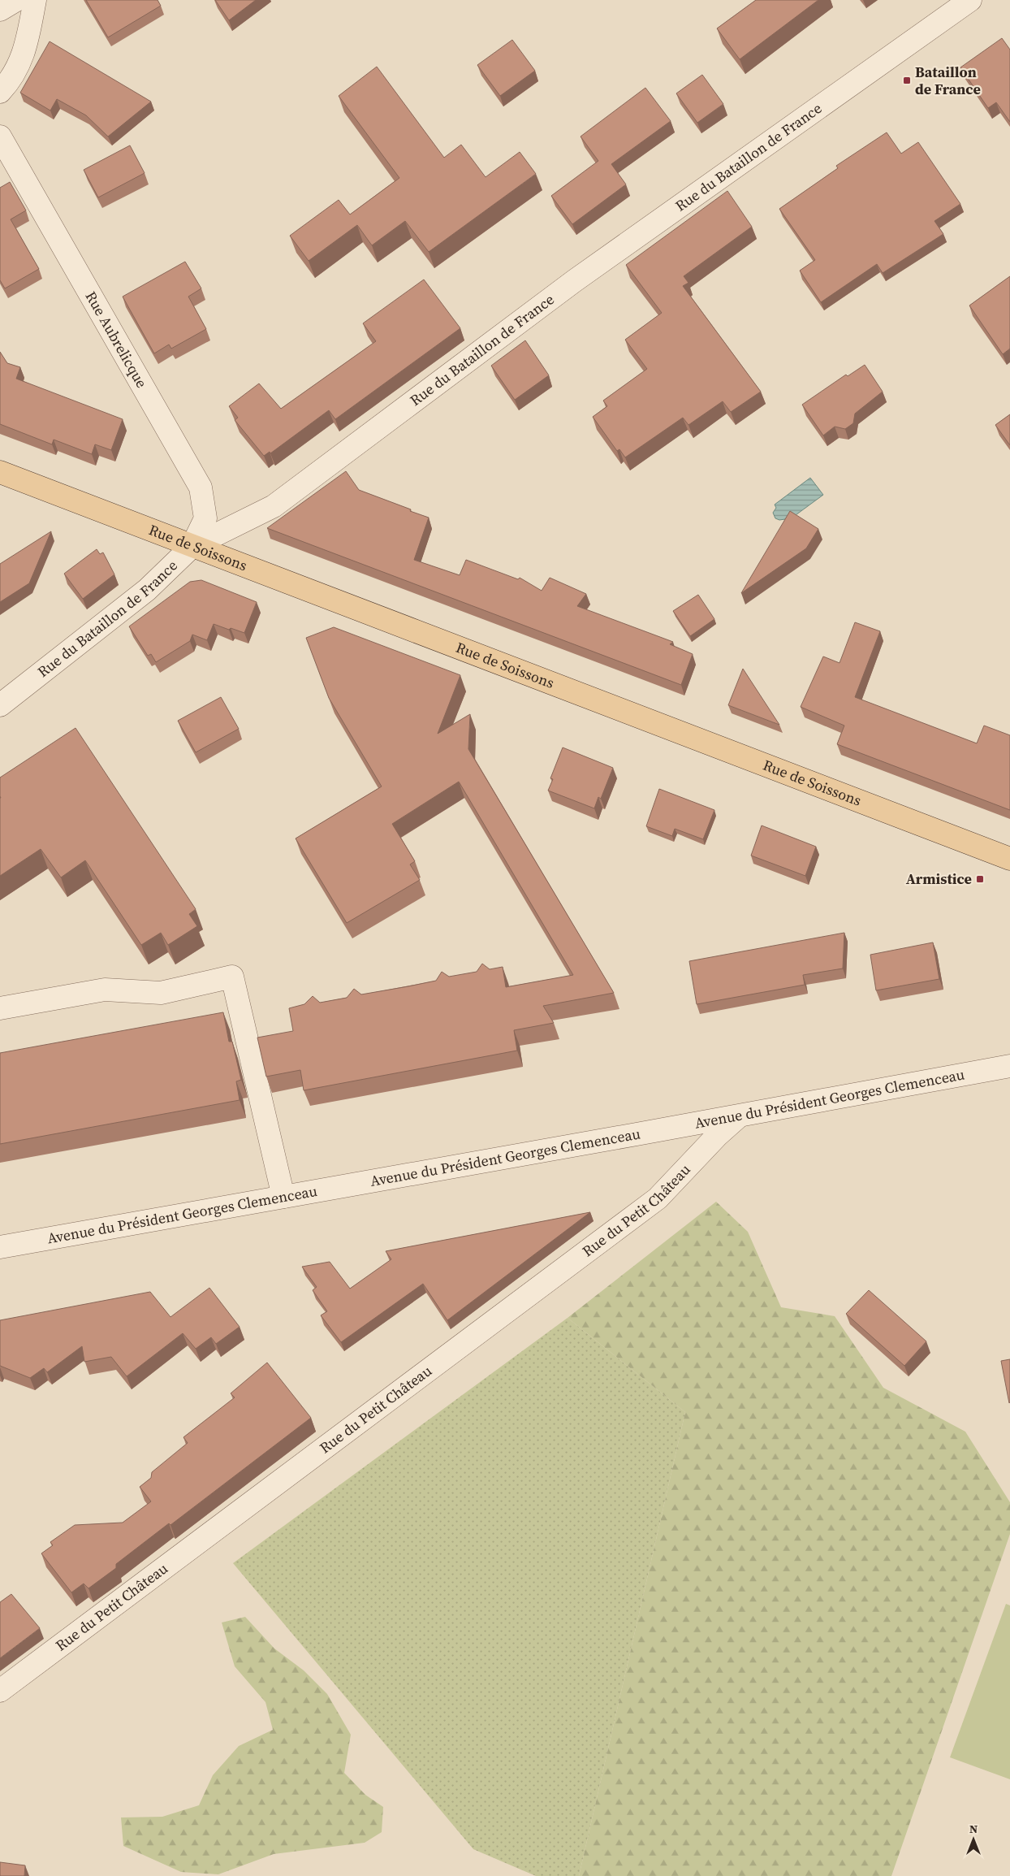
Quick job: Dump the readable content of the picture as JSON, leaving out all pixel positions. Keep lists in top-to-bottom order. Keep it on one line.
{"streets":{"main road":["Rue de Soissons"],"street":["Rue du Bataillon de France","Rue Aubrelicque","Avenue du Président Georges Clemenceau","Rue du Petit Château"]},"crossings":[["Rue du Bataillon de France","Rue Aubrelicque"],["Rue du Bataillon de France","Rue de Soissons"],["Rue Aubrelicque","Rue de Soissons"],["Avenue du Président Georges Clemenceau","Rue du Petit Château"]],"places":{"transit":["Bataillon de France","Armistice"]},"north":"top"}
